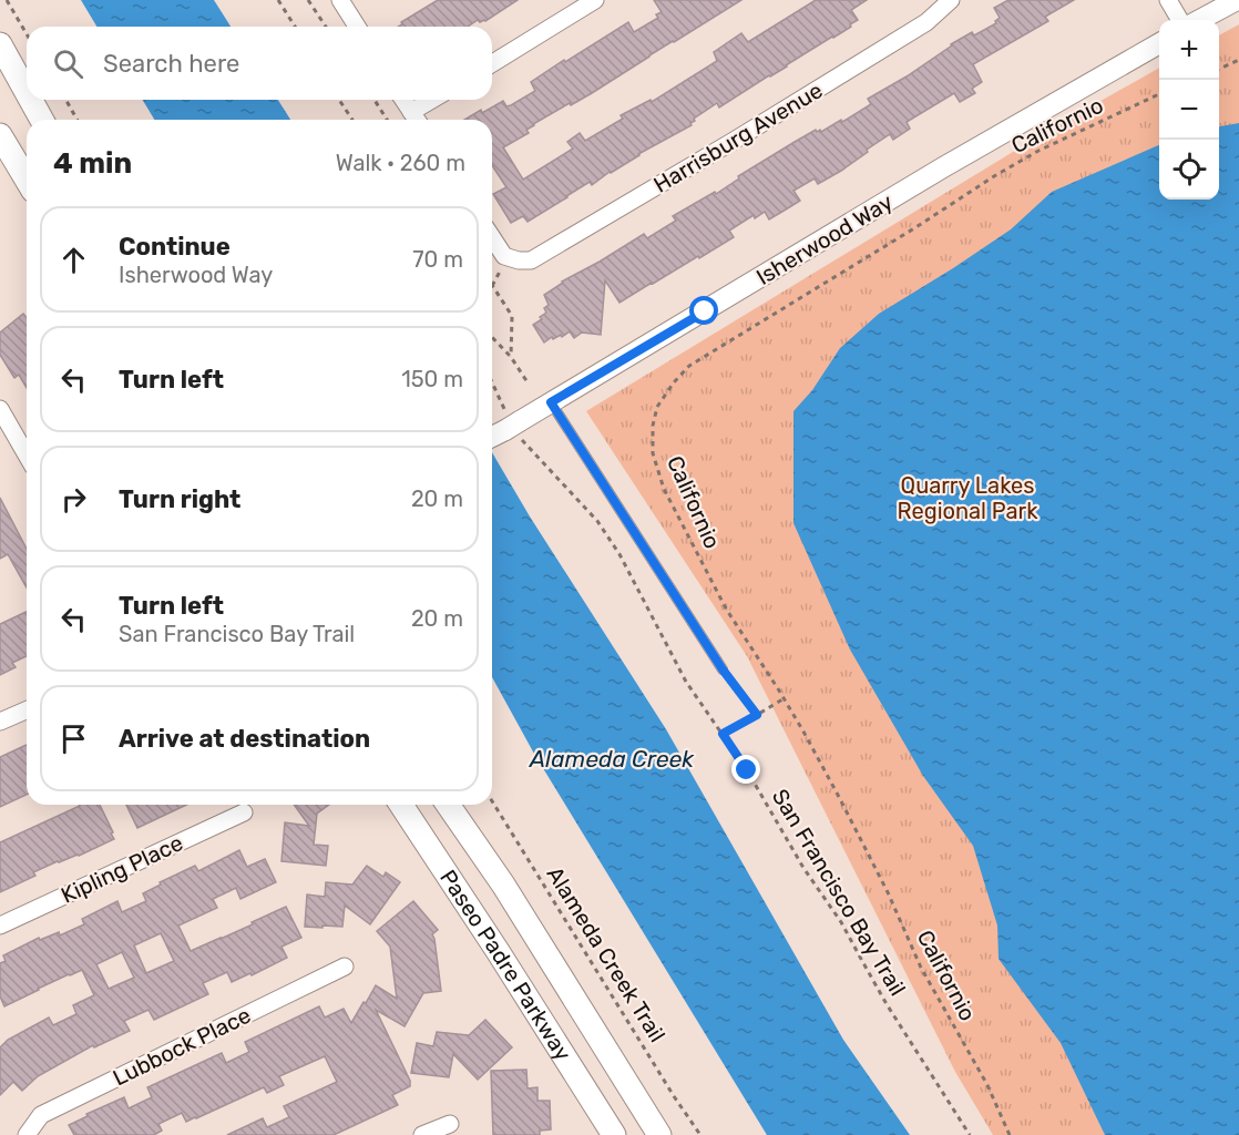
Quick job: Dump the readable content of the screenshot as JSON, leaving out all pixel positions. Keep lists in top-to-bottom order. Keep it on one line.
{"streets":{"main road":["Paseo Padre Parkway"],"street":["Harrisburg Avenue","Isherwood Way","Kipling Place","Lubbock Place"],"path":["Californio","San Francisco Bay Trail","Alameda Creek Trail"]},"crossings":[["Isherwood Way","San Francisco Bay Trail"]],"water":["Alameda Creek"],"parks":["Quarry Lakes Regional Park"],"page":{"map_buttons":["+","−"],"search":"Search here","heading":["4 min","Walk · 260 m"],"list":[["Continue","Isherwood Way","70 m"],["Turn left","150 m"],["Turn right","20 m"],["Turn left","San Francisco Bay Trail","20 m"],"Arrive at destination"]}}
